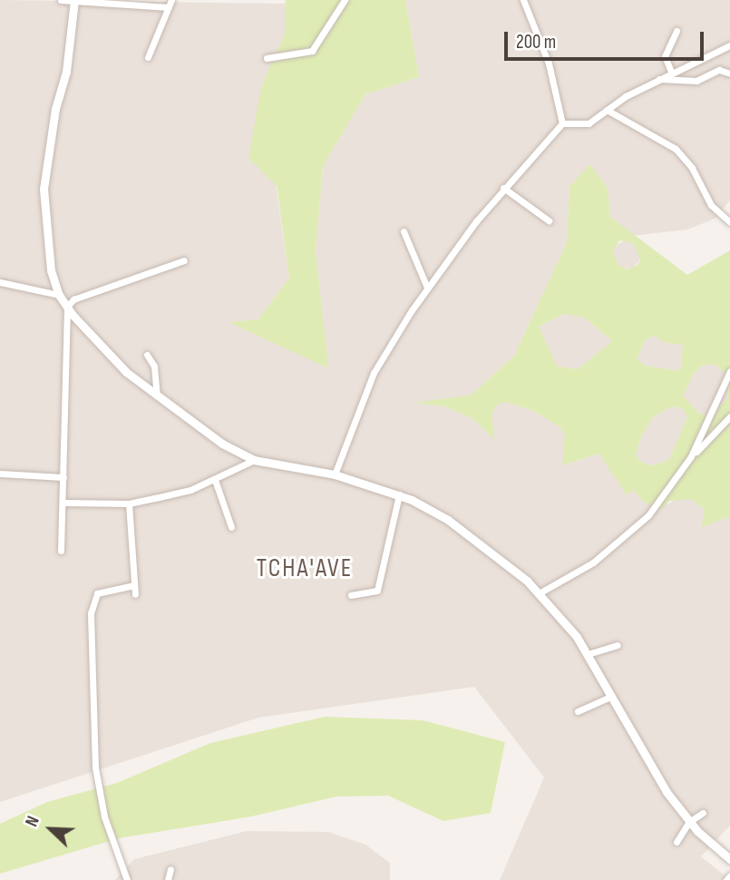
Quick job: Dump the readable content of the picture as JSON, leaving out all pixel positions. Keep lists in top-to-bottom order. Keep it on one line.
{"districts":["TCHA'AVE"],"scale_bar":"200 m","north":"top left"}
